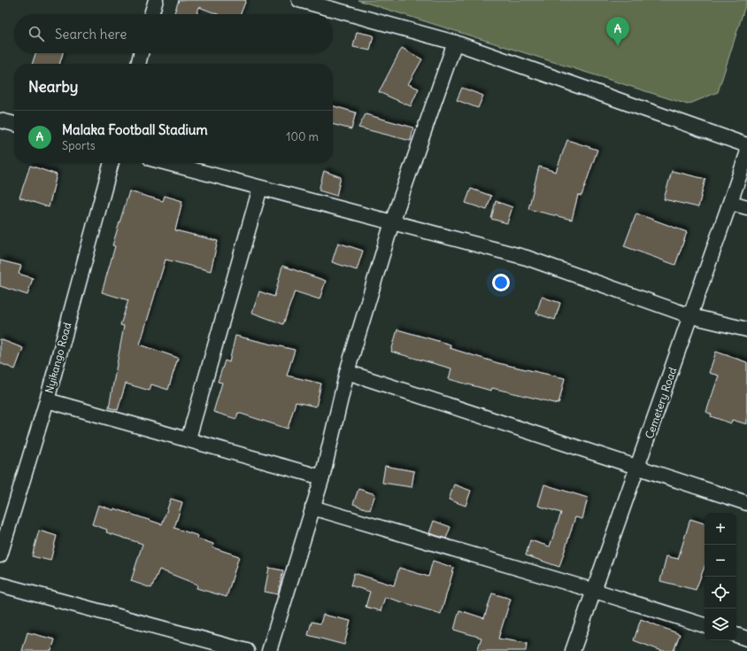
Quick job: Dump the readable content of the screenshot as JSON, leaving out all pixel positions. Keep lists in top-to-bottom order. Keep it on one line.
{"streets":{"street":["Nyikango Road","Cemetery Road"]},"page":{"search":"Search here","pins":"A","heading":"Nearby","list":[{"mark":"A","name":"Malaka Football Stadium","note":"Sports","value":"100 m"}],"map_buttons":["+","−"]}}
